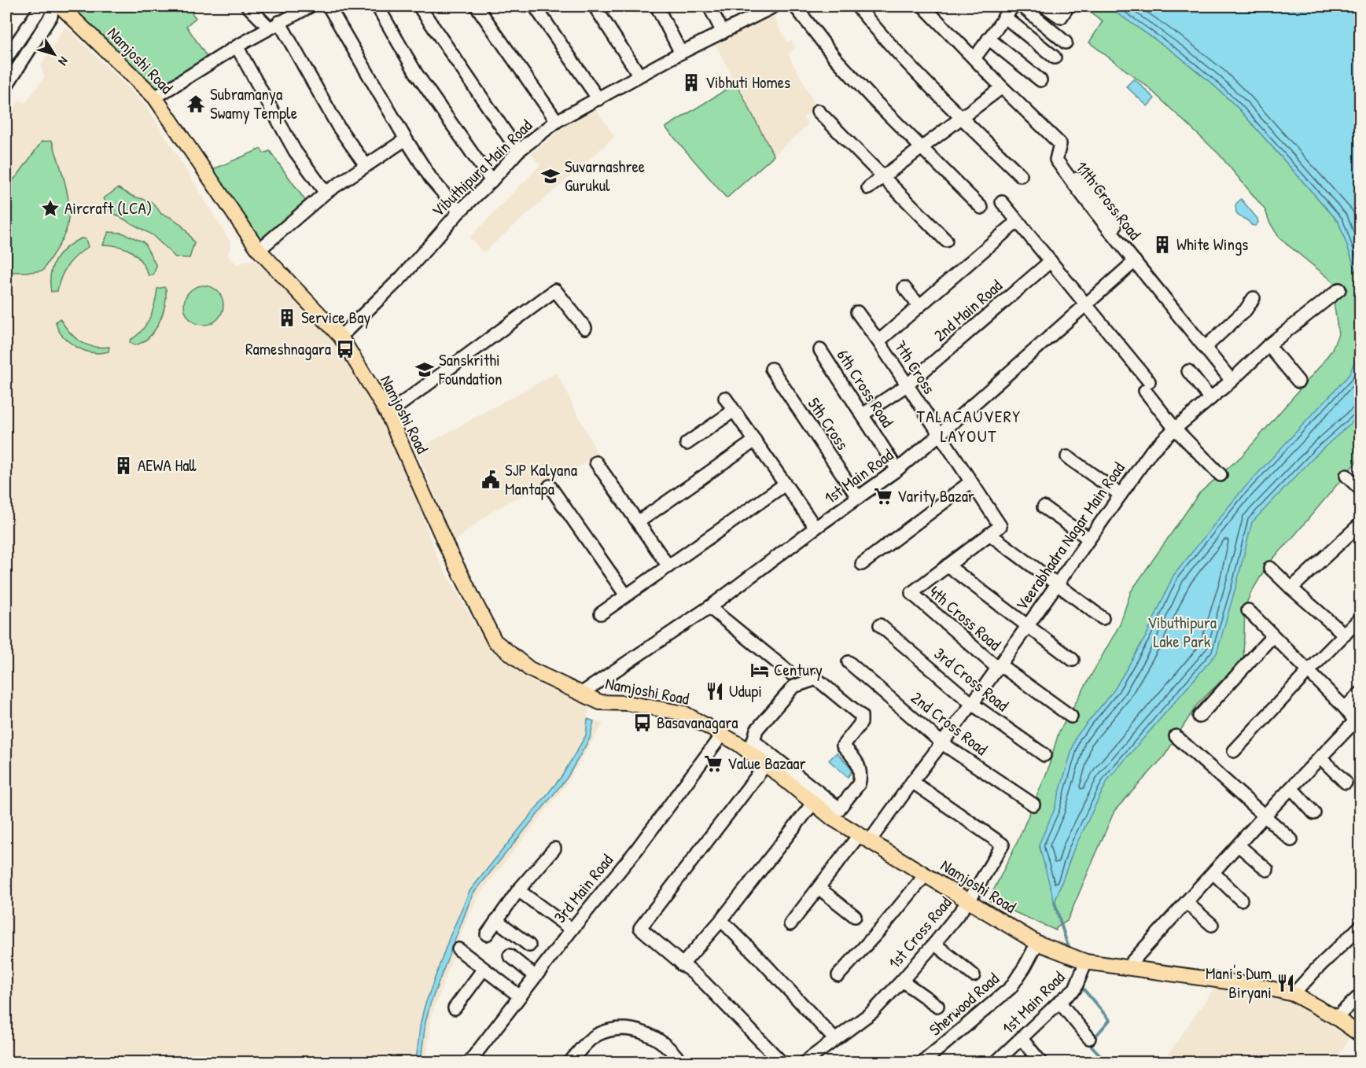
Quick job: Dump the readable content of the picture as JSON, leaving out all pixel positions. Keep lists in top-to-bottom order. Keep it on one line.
{"streets":{"main road":["Namjoshi Road"],"street":["Vibuthipura Main Road","11th Cross Road","2nd Main Road","7th Cross","6th Cross Road","5th Cross","1st Main Road","Veerabhadra Nagar Main Road","4th Cross Road","3rd Cross Road","2nd Cross Road","3rd Main Road","1st Cross Road","Sherwood Road"]},"crossings":[["Namjoshi Road","Vibuthipura Main Road"],["Namjoshi Road","1st Main Road"],["Namjoshi Road","Veerabhadra Nagar Main Road"],["Namjoshi Road","3rd Main Road"],["Namjoshi Road","1st Cross Road"],["Namjoshi Road","Sherwood Road"],["11th Cross Road","1st Main Road"],["11th Cross Road","Veerabhadra Nagar Main Road"],["2nd Main Road","7th Cross"],["2nd Main Road","6th Cross Road"],["7th Cross","1st Main Road"],["6th Cross Road","1st Main Road"],["5th Cross","1st Main Road"],["Veerabhadra Nagar Main Road","4th Cross Road"],["Veerabhadra Nagar Main Road","3rd Cross Road"],["Veerabhadra Nagar Main Road","2nd Cross Road"],["Veerabhadra Nagar Main Road","1st Cross Road"]],"districts":["TALACAUVERY LAYOUT"],"parks":["Vibuthipura Lake Park"],"places":{"building":["Vibhuti Homes","White Wings","Service Bay","AEWA Hall"],"temple":["Subramanya Swamy Temple"],"school or university":["Suvarnashree Gurukul","Sanskrithi Foundation"],"place":["Aircraft (LCA)"],"bus stop":["Rameshnagara","Basavanagara"],"public building":["SJP Kalyana Mantapa"],"supermarket":["Varity Bazar","Value Bazaar"],"hotel":["Century"],"restaurant":["Udupi","Mani's Dum Biryani"]},"north":"bottom right"}
